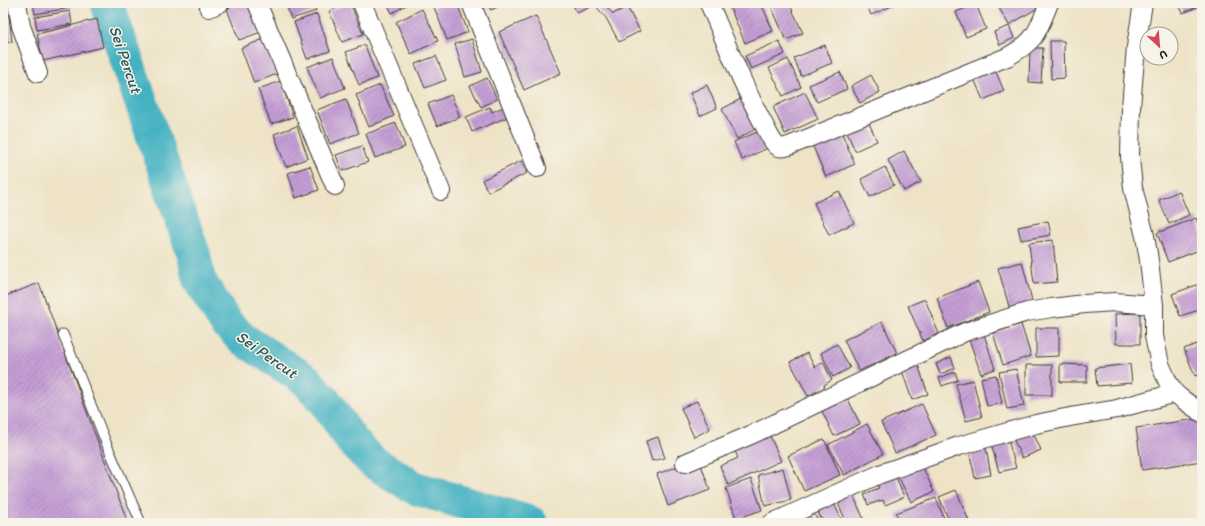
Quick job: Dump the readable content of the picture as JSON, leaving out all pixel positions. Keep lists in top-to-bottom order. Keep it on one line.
{"water":["Sei Percut"],"north":"bottom right"}
